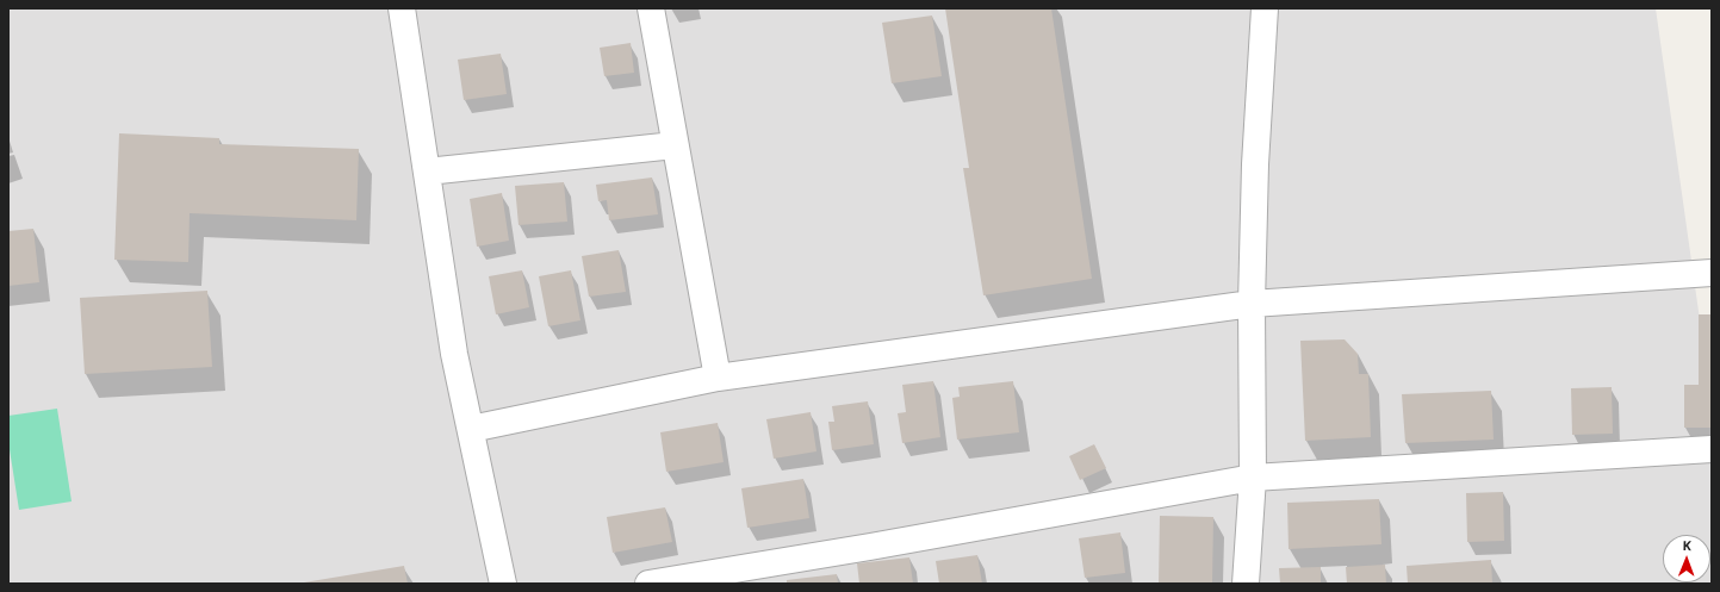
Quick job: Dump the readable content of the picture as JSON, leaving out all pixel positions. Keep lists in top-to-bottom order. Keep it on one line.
{"north":"top"}
